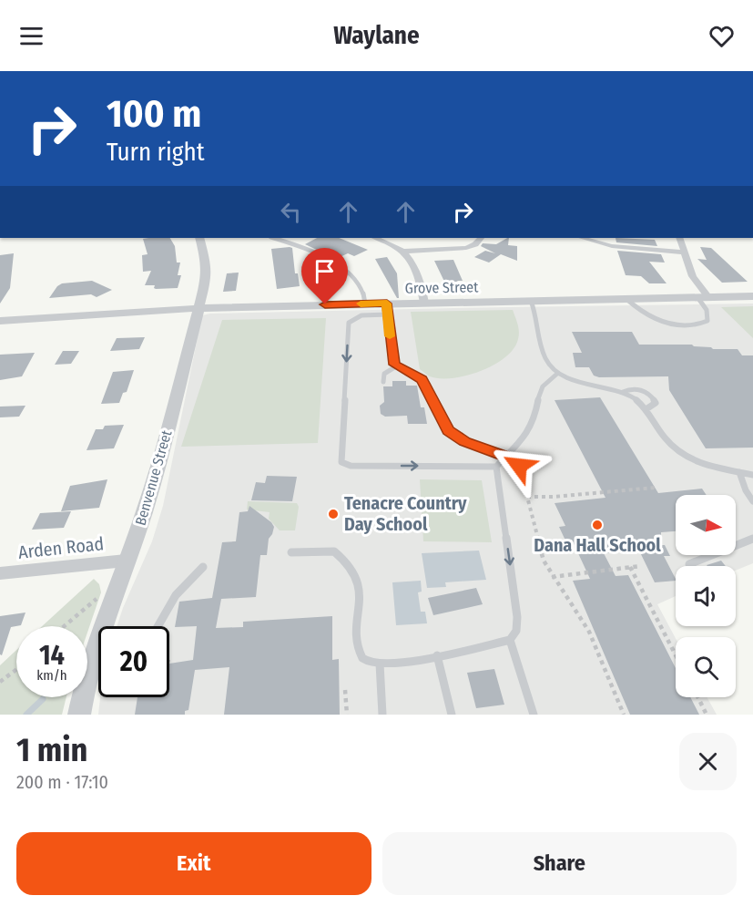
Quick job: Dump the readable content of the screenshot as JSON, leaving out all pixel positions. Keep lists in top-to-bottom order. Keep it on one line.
{"streets":{"street":["Grove Street","Benvenue Street","Arden Road"]},"crossings":[["Grove Street","Benvenue Street"],["Benvenue Street","Arden Road"]],"places":["Tenacre Country Day School","Dana Hall School"],"north":"right","page":{"header":"Waylane","turn":["100 m","Turn right"],"speed":"14 km/h","limit":"20","heading":["1 min","200 m · 17:10"],"buttons":["Exit","Share"]}}
